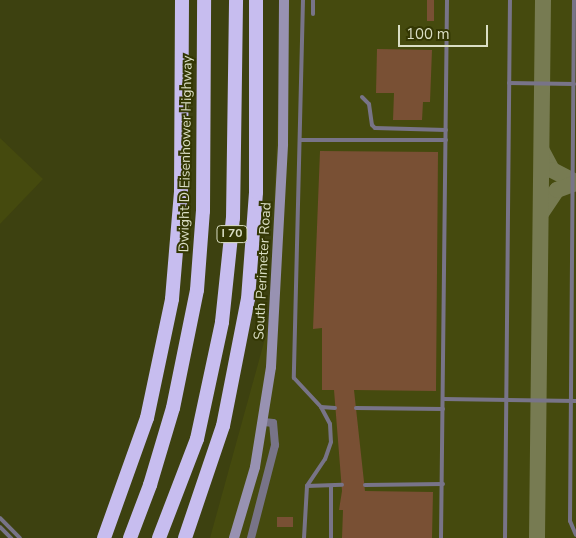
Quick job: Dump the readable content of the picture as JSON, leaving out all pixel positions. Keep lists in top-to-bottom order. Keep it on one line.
{"streets":{"highway":["Dwight D Eisenhower Highway","I 70"],"street":["South Perimeter Road"]},"scale_bar":"100 m"}
